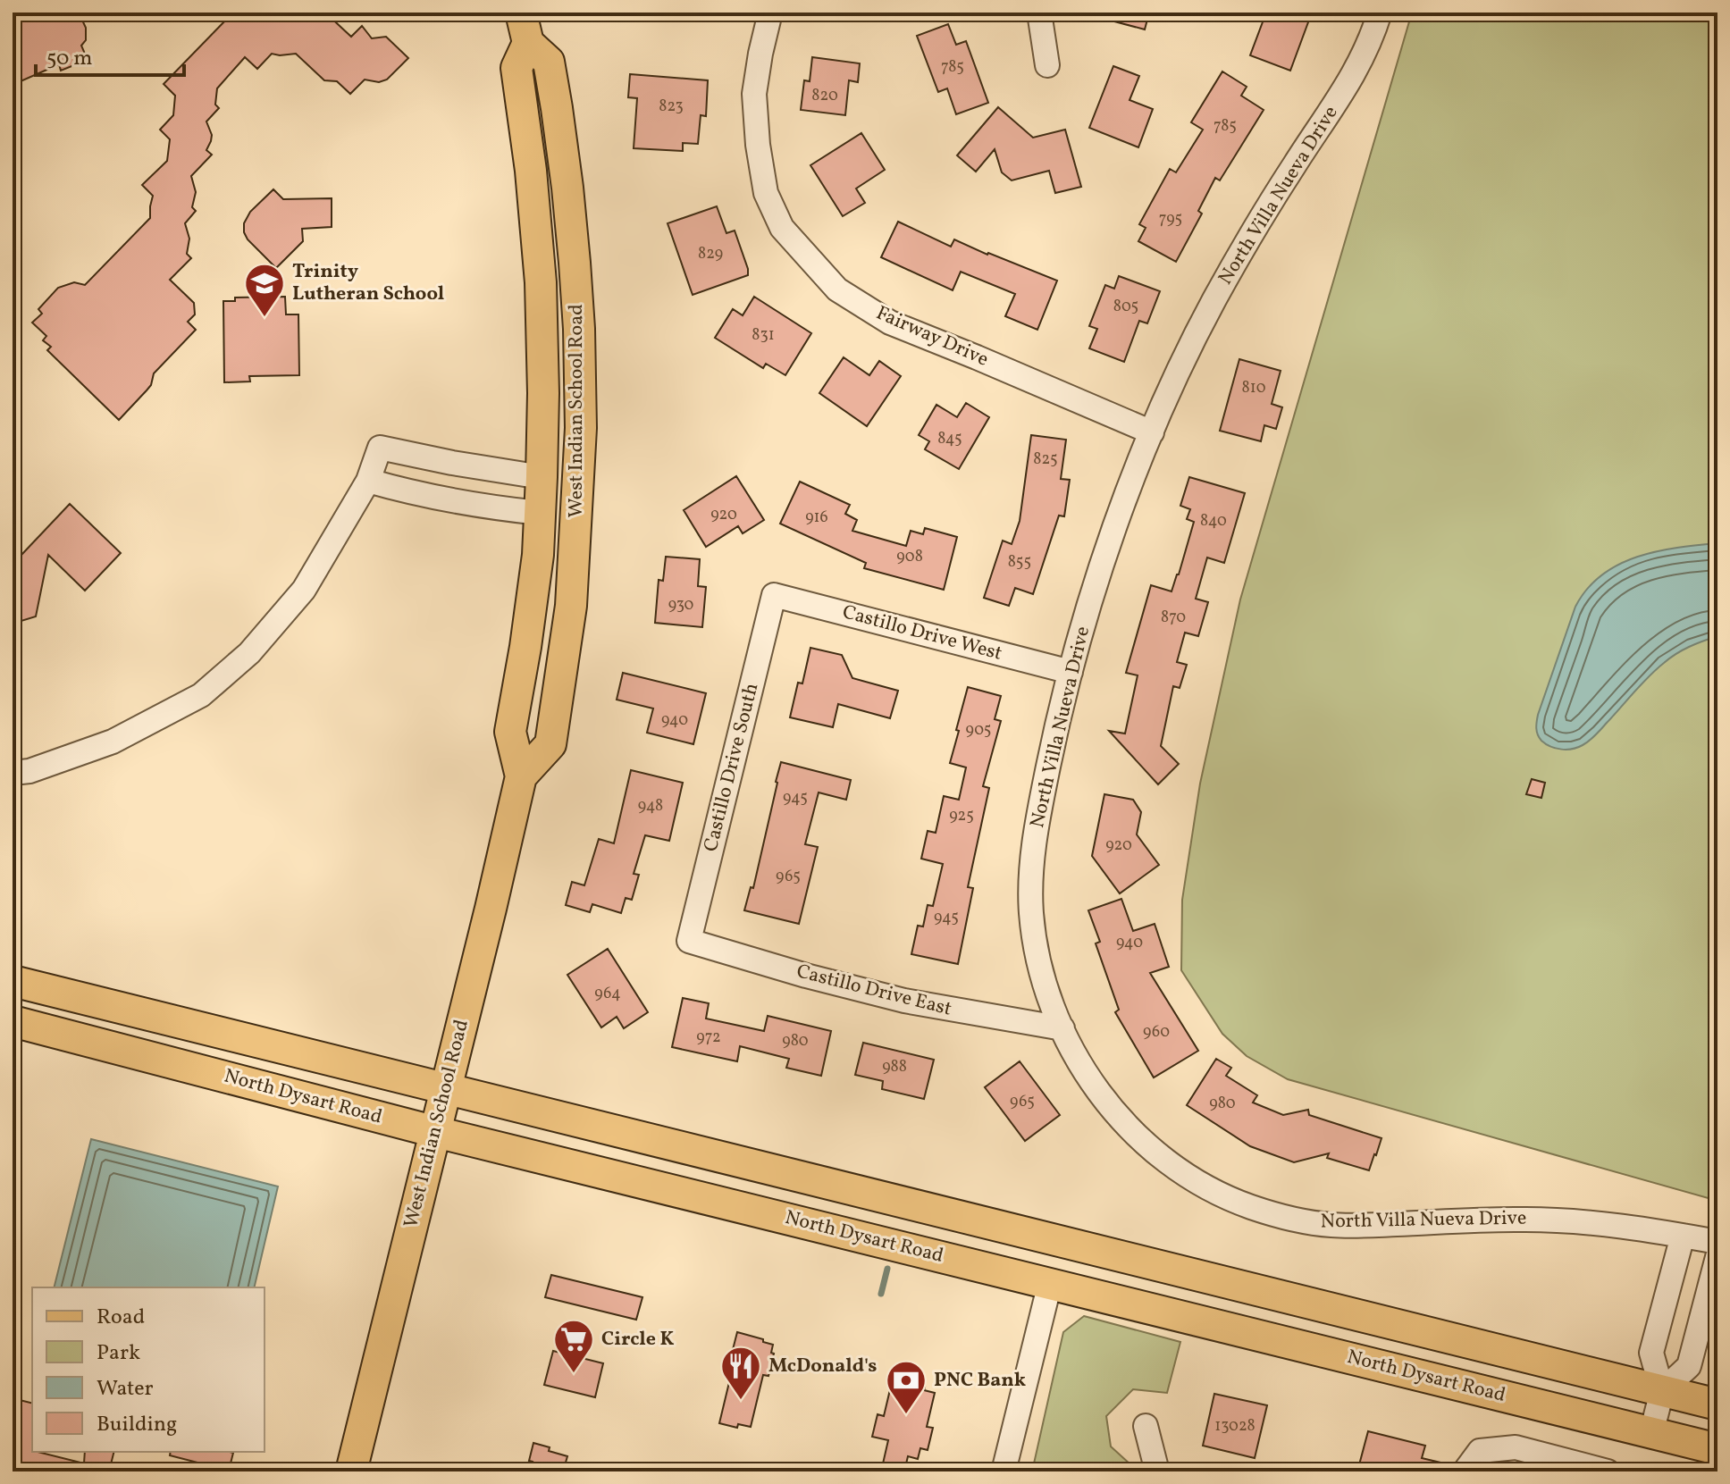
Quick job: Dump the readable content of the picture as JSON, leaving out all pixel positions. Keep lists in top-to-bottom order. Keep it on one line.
{"streets":{"main road":["West Indian School Road","North Dysart Road"],"street":["North Villa Nueva Drive","Fairway Drive","Castillo Drive West","Castillo Drive South","Castillo Drive East"]},"crossings":[["North Villa Nueva Drive","Fairway Drive"],["North Villa Nueva Drive","Castillo Drive West"],["North Villa Nueva Drive","Castillo Drive East"],["West Indian School Road","North Dysart Road"],["Castillo Drive West","Castillo Drive South"],["Castillo Drive South","Castillo Drive East"]],"places":{"school or university":["Trinity Lutheran School"],"supermarket":["Circle K"],"restaurant":["McDonald's"],"bank":["PNC Bank"]},"house_numbers":["785","820","823","785","795","829","805","831","810","845","825","920","916","840","908","855","930","870","940","905","945","948","925","920","965","945","940","964","960","972","980","988","965","980","13028"],"legend":["Road","Park","Water","Building"],"scale_bar":"50 m"}
